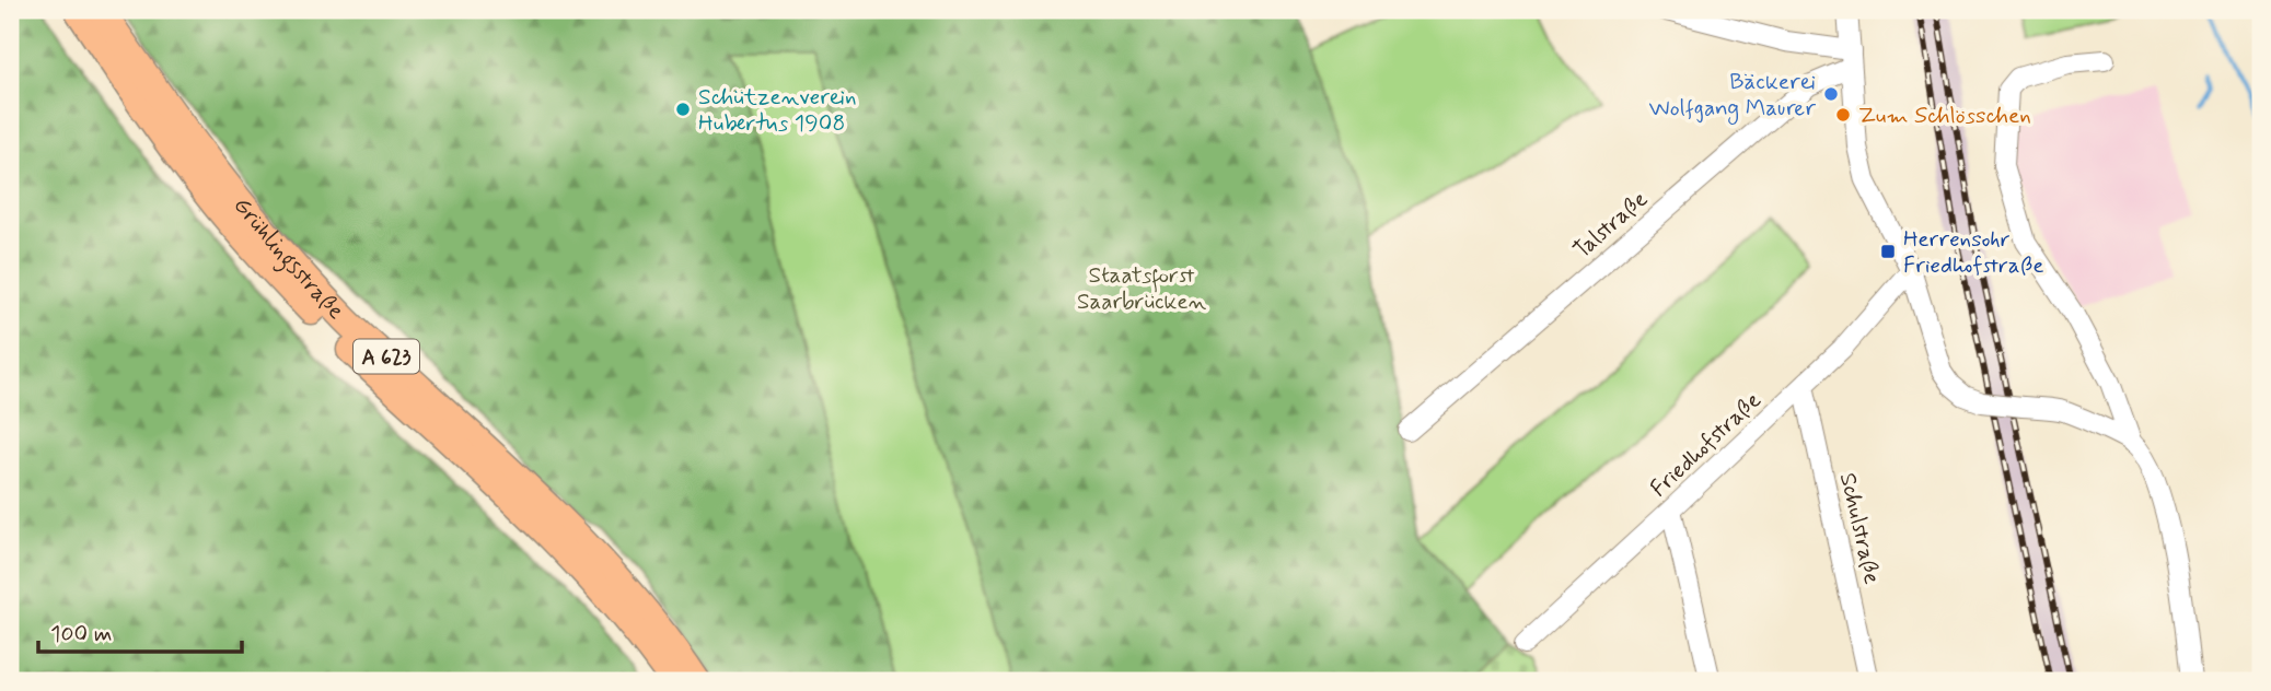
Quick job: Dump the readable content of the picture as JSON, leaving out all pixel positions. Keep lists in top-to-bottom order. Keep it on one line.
{"streets":{"highway":["Grühlingsstraße","A 623"],"street":["Talstraße","Friedhofstraße","Schulstraße"]},"crossings":[["Friedhofstraße","Schulstraße"]],"parks":["Staatsforst Saarbrücken"],"places":{"other":["Bäckerei Wolfgang Maurer","Schützenverein Hubertus 1908","Zum Schlösschen"],"transit":["Herrensohr Friedhofstraße"]},"scale_bar":"100 m"}
